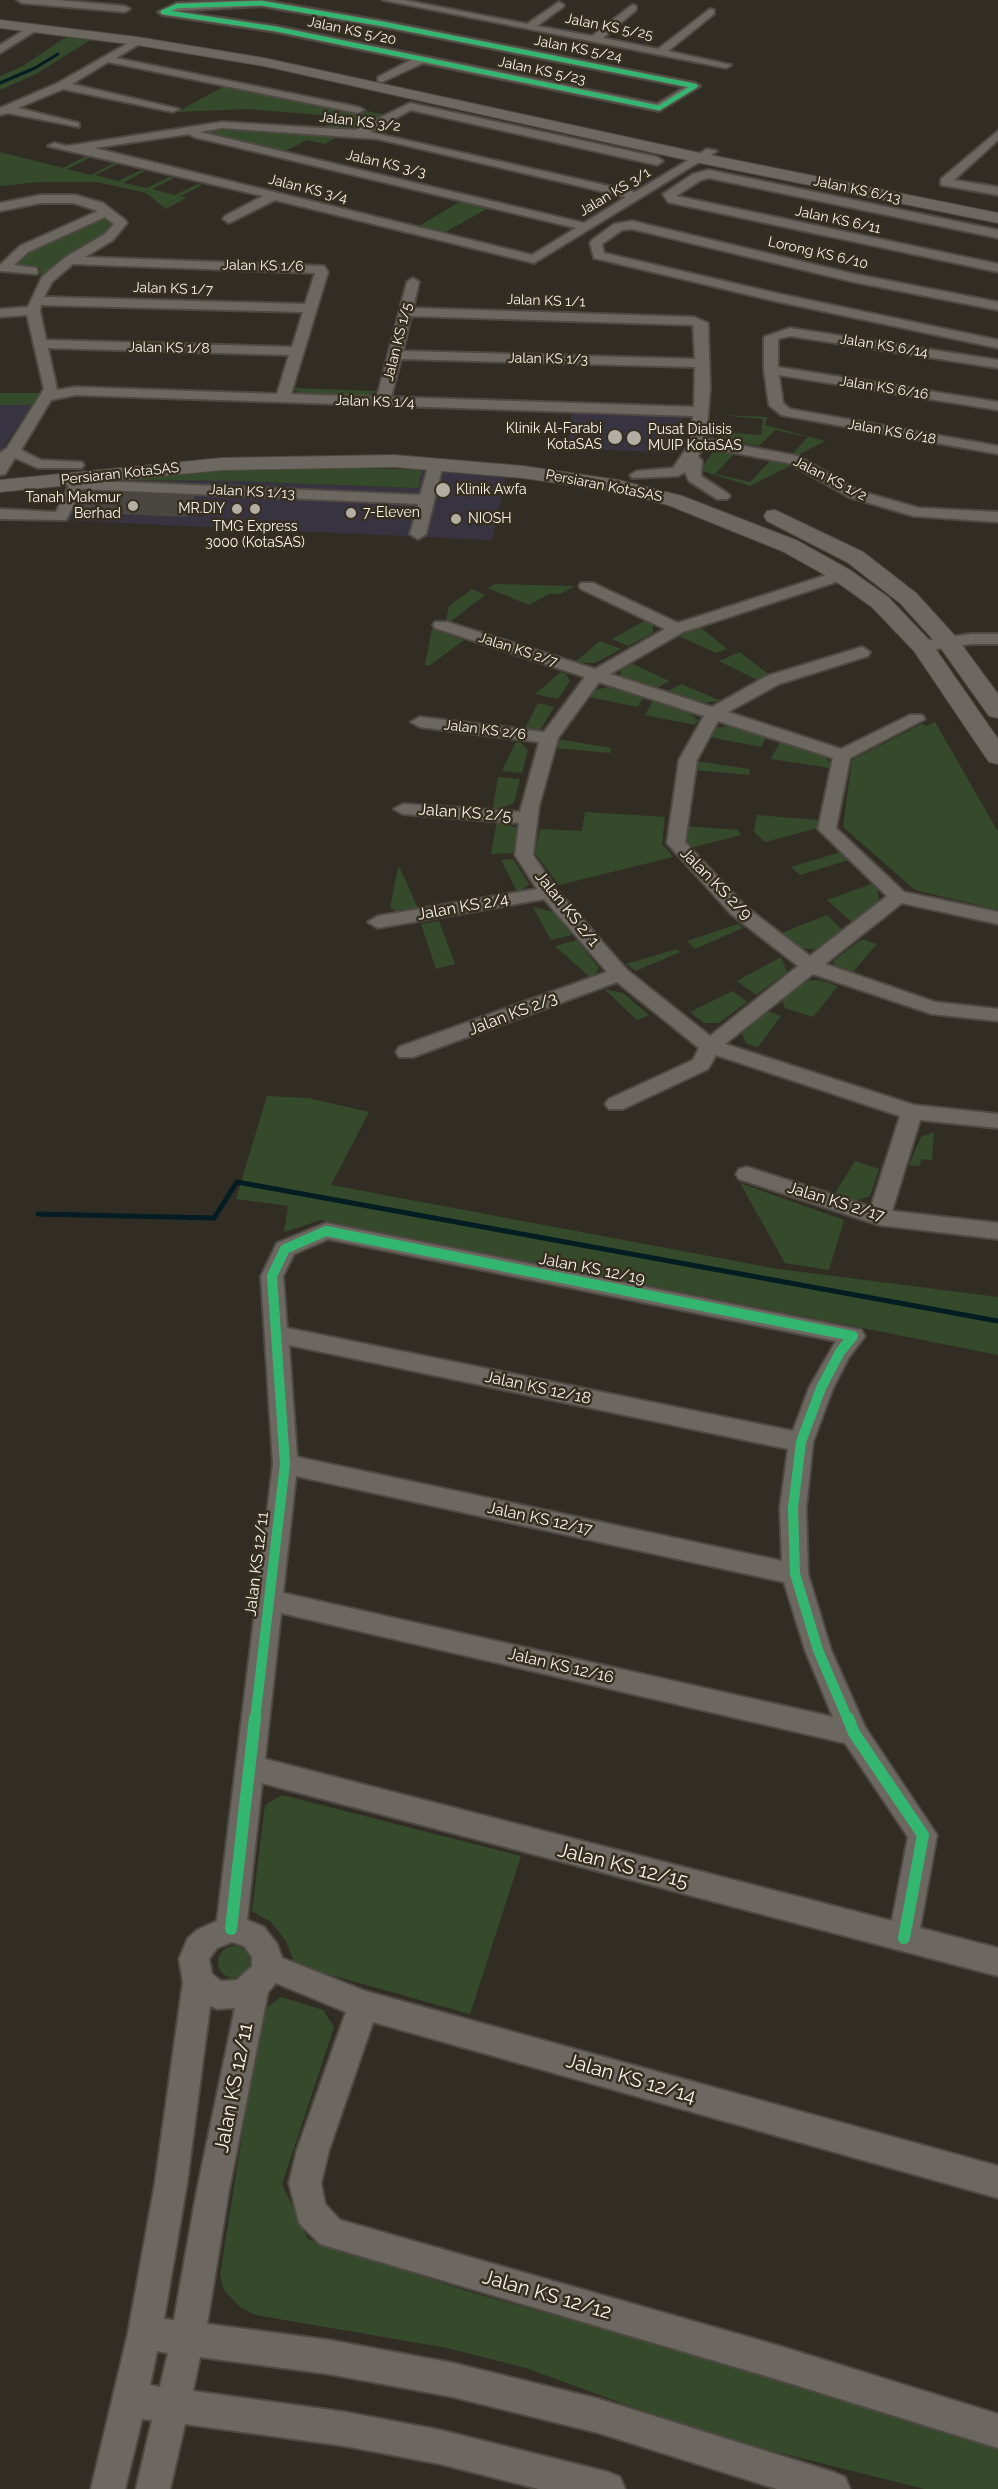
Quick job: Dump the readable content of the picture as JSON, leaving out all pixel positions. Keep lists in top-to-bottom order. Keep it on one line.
{"streets":{"street":["Jalan KS 5/25","Jalan KS 5/20","Jalan KS 5/24","Jalan KS 5/23","Jalan KS 3/2","Jalan KS 3/3","Jalan KS 3/4","Jalan KS 6/13","Jalan KS 3/1","Jalan KS 6/11","Lorong KS 6/10","Jalan KS 1/6","Jalan KS 1/7","Jalan KS 1/1","Jalan KS 1/5","Jalan KS 6/14","Jalan KS 1/8","Jalan KS 1/3","Jalan KS 6/16","Jalan KS 1/4","Jalan KS 6/18","Persiaran KotaSAS","Jalan KS 1/2","Jalan KS 1/13","Jalan KS 2/7","Jalan KS 2/6","Jalan KS 2/5","Jalan KS 2/9","Jalan KS 2/4","Jalan KS 2/1","Jalan KS 2/3","Jalan KS 2/17","Jalan KS 12/19","Jalan KS 12/18","Jalan KS 12/17","Jalan KS 12/11","Jalan KS 12/16","Jalan KS 12/15","Jalan KS 12/14","Jalan KS 12/12"]},"crossings":[["Jalan KS 5/20","Jalan KS 5/24"],["Jalan KS 5/20","Jalan KS 5/23"],["Jalan KS 5/24","Jalan KS 5/23"],["Jalan KS 3/2","Jalan KS 3/3"],["Jalan KS 3/2","Jalan KS 3/4"],["Jalan KS 3/2","Jalan KS 3/1"],["Jalan KS 3/3","Jalan KS 3/1"],["Jalan KS 3/4","Jalan KS 3/1"],["Jalan KS 6/13","Jalan KS 6/11"],["Jalan KS 1/6","Jalan KS 1/7"],["Jalan KS 1/6","Jalan KS 1/8"],["Jalan KS 1/6","Jalan KS 1/4"],["Jalan KS 1/1","Jalan KS 1/5"],["Jalan KS 1/1","Jalan KS 1/3"],["Jalan KS 1/5","Jalan KS 1/3"],["Jalan KS 1/5","Jalan KS 1/4"],["Jalan KS 6/14","Jalan KS 6/16"],["Jalan KS 6/14","Jalan KS 6/18"],["Jalan KS 6/16","Jalan KS 6/18"],["Persiaran KotaSAS","Jalan KS 1/13"],["Persiaran KotaSAS","Jalan KS 2/1"],["Jalan KS 2/7","Jalan KS 2/9"],["Jalan KS 2/7","Jalan KS 2/1"],["Jalan KS 2/6","Jalan KS 2/1"],["Jalan KS 2/5","Jalan KS 2/1"],["Jalan KS 2/4","Jalan KS 2/1"],["Jalan KS 2/1","Jalan KS 2/3"],["Jalan KS 12/19","Jalan KS 12/18"],["Jalan KS 12/19","Jalan KS 12/11"],["Jalan KS 12/18","Jalan KS 12/11"],["Jalan KS 12/17","Jalan KS 12/11"],["Jalan KS 12/11","Jalan KS 12/16"],["Jalan KS 12/11","Jalan KS 12/15"],["Jalan KS 12/11","Jalan KS 12/14"],["Jalan KS 12/14","Jalan KS 12/12"]],"places":["Klinik Al-Farabi KotaSAS","Pusat Dialisis MUIP KotaSAS","Klinik Awfa","Tanah Makmur Berhad","MR.DIY","TMG Express 3000 (KotaSAS)","7-Eleven","NIOSH"]}
